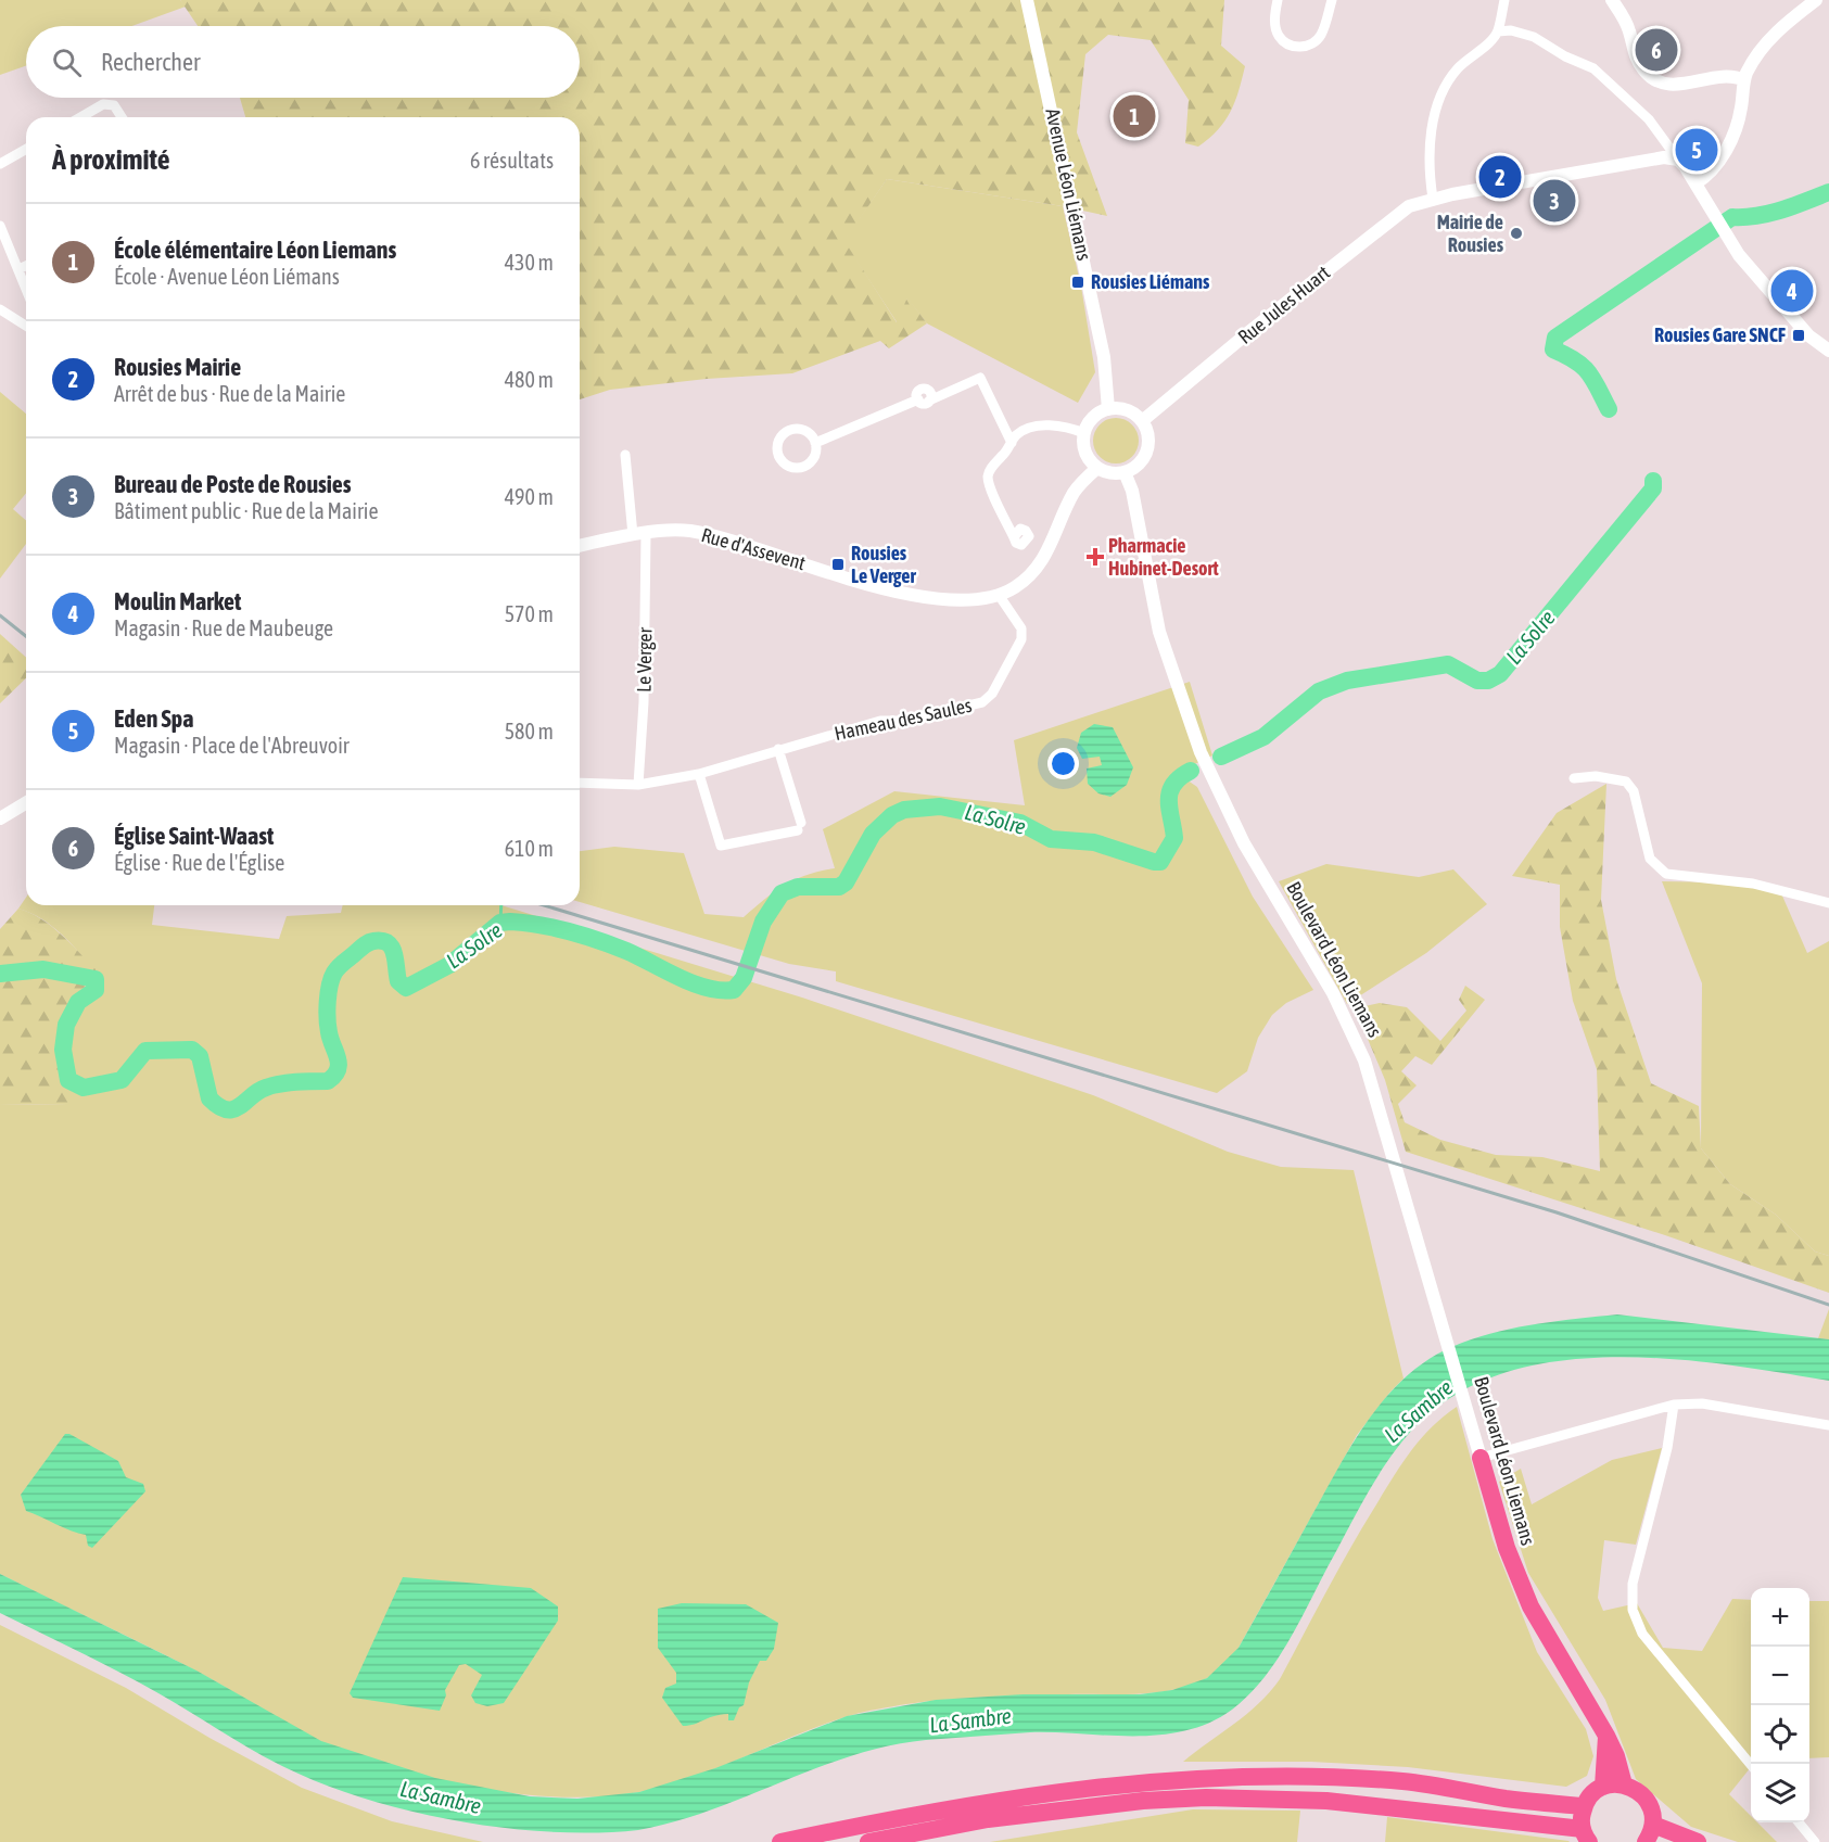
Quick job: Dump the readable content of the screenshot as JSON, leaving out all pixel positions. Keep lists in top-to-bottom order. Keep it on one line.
{"streets":{"highway":["Boulevard Léon Liemans"],"street":["Avenue Léon Liémans","Rue Jules Huart","Rue d'Assevent","Le Verger","Hameau des Saules"]},"crossings":[["Avenue Léon Liémans","Rue Jules Huart"],["Avenue Léon Liémans","Rue d'Assevent"],["Avenue Léon Liémans","Boulevard Léon Liemans"],["Rue Jules Huart","Rue d'Assevent"],["Rue Jules Huart","Boulevard Léon Liemans"],["Rue d'Assevent","Le Verger"],["Rue d'Assevent","Hameau des Saules"],["Rue d'Assevent","Boulevard Léon Liemans"]],"water":["La Solre","La Sambre"],"places":{"other":["Mairie de Rousies"],"transit":["Rousies Liémans","Rousies Gare SNCF","Rousies Le Verger"],"health":["Pharmacie Hubinet-Desort"]},"page":{"pins":["6","1","5","2","3","4"],"search":"Rechercher","heading":["À proximité","6 résultats"],"list":[{"mark":"1","name":"École élémentaire Léon Liemans","note":"École · Avenue Léon Liémans","value":"430 m"},{"mark":"2","name":"Rousies Mairie","note":"Arrêt de bus · Rue de la Mairie","value":"480 m"},{"mark":"3","name":"Bureau de Poste de Rousies","note":"Bâtiment public · Rue de la Mairie","value":"490 m"},{"mark":"4","name":"Moulin Market","note":"Magasin · Rue de Maubeuge","value":"570 m"},{"mark":"5","name":"Eden Spa","note":"Magasin · Place de l'Abreuvoir","value":"580 m"},{"mark":"6","name":"Église Saint-Waast","note":"Église · Rue de l'Église","value":"610 m"}],"map_buttons":["+","−"]}}
